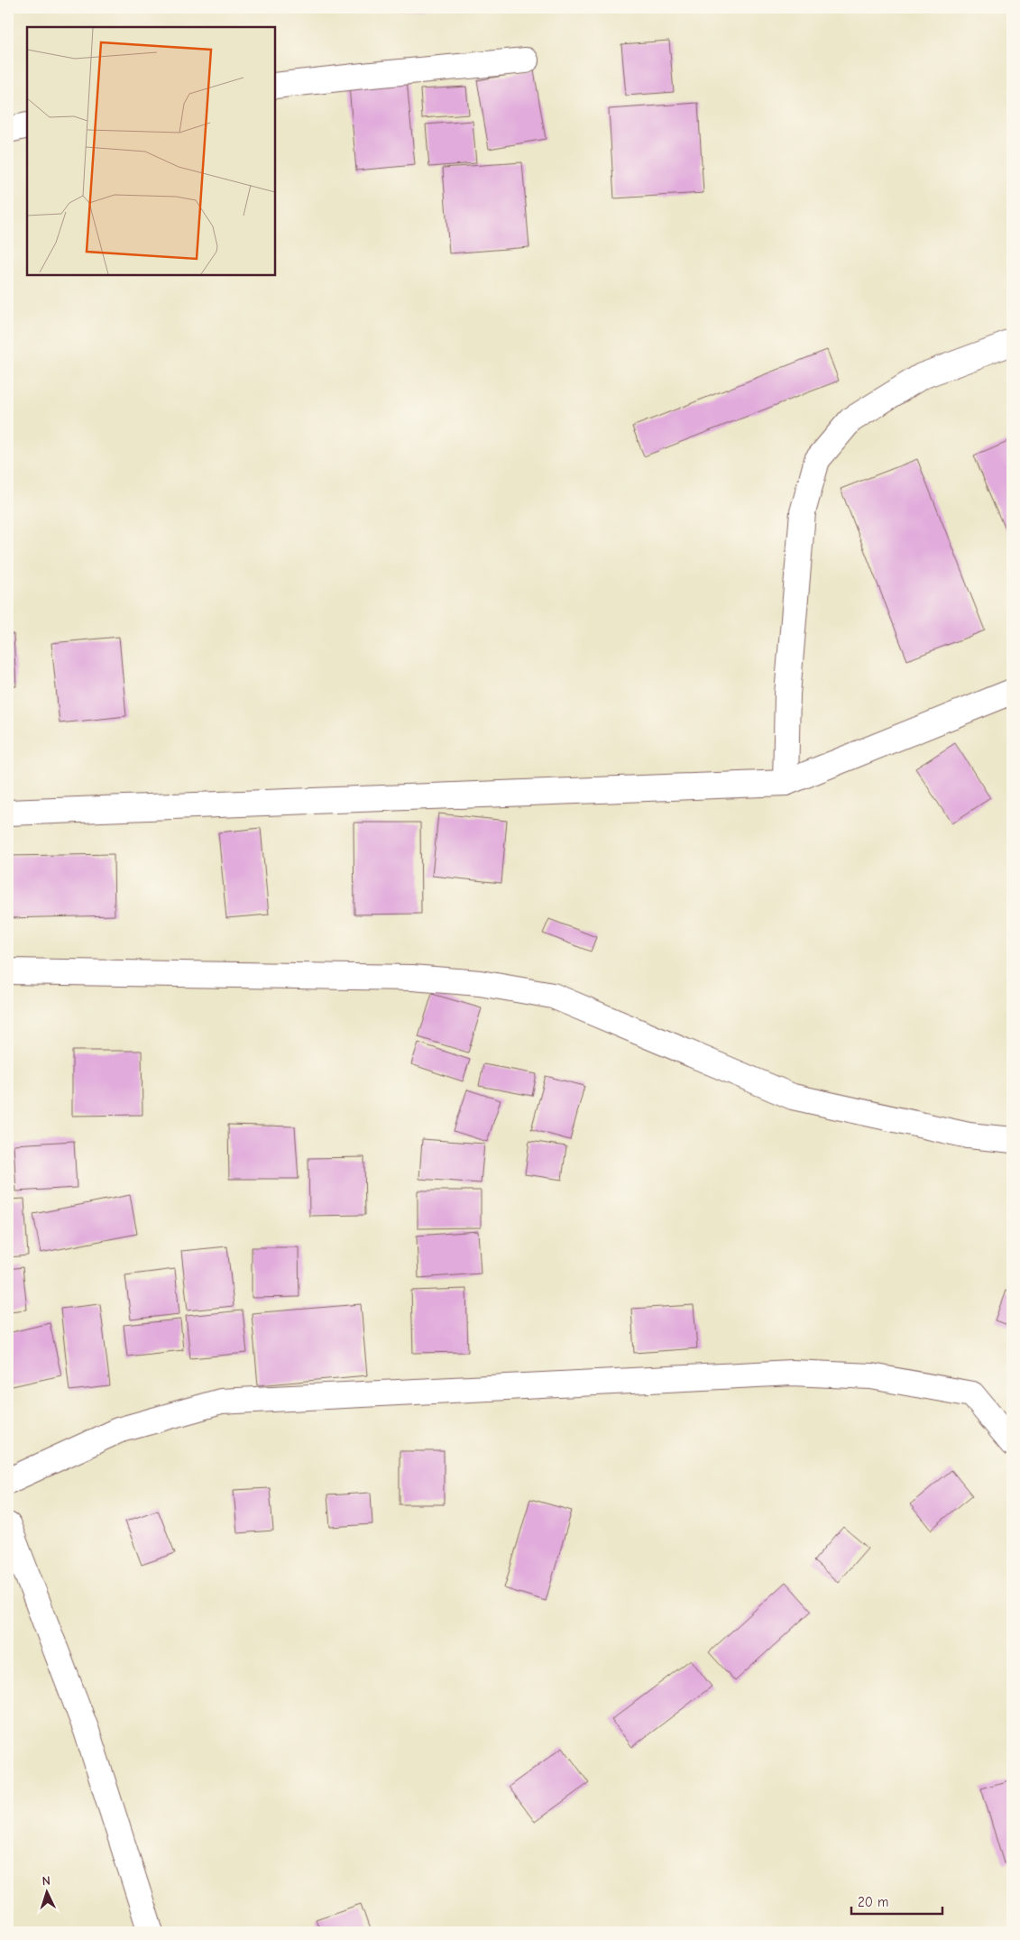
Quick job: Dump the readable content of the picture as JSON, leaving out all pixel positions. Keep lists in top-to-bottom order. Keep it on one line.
{"scale_bar":"20 m","north":"top"}
